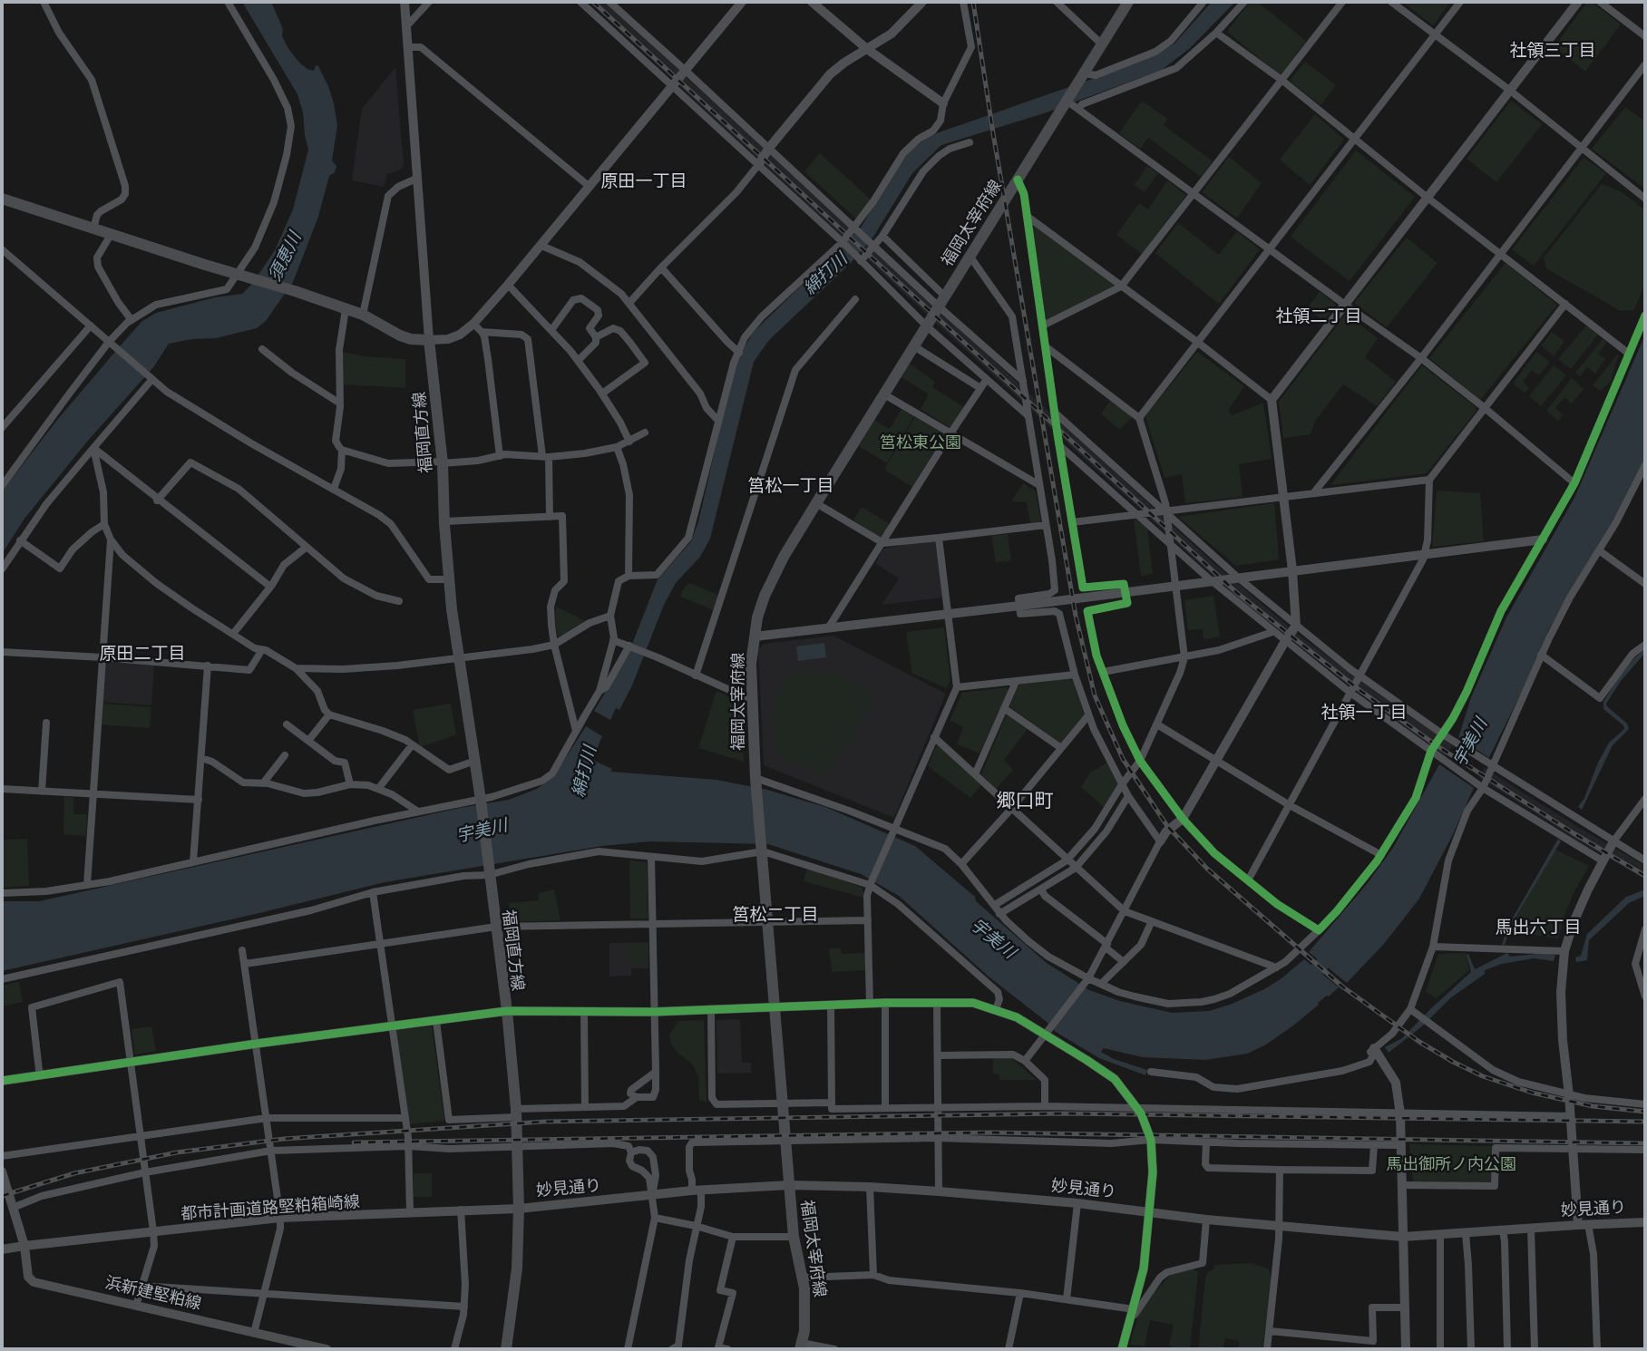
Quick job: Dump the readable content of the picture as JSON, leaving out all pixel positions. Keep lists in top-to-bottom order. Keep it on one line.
{"streets":{"main road":["福岡太宰府線","福岡直方線","妙見通り","浜新建堅粕線"],"street":["都市計画道路堅粕箱崎線"]},"crossings":[["福岡太宰府線","妙見通り"],["福岡直方線","妙見通り"],["福岡直方線","都市計画道路堅粕箱崎線"],["妙見通り","都市計画道路堅粕箱崎線"],["都市計画道路堅粕箱崎線","浜新建堅粕線"]],"districts":["社領三丁目","原田一丁目","社領二丁目","筥松一丁目","原田二丁目","社領一丁目","郷口町","筥松二丁目","馬出六丁目"],"water":["須恵川","綿打川","宇美川"],"parks":["筥松東公園","馬出御所ノ内公園"]}
